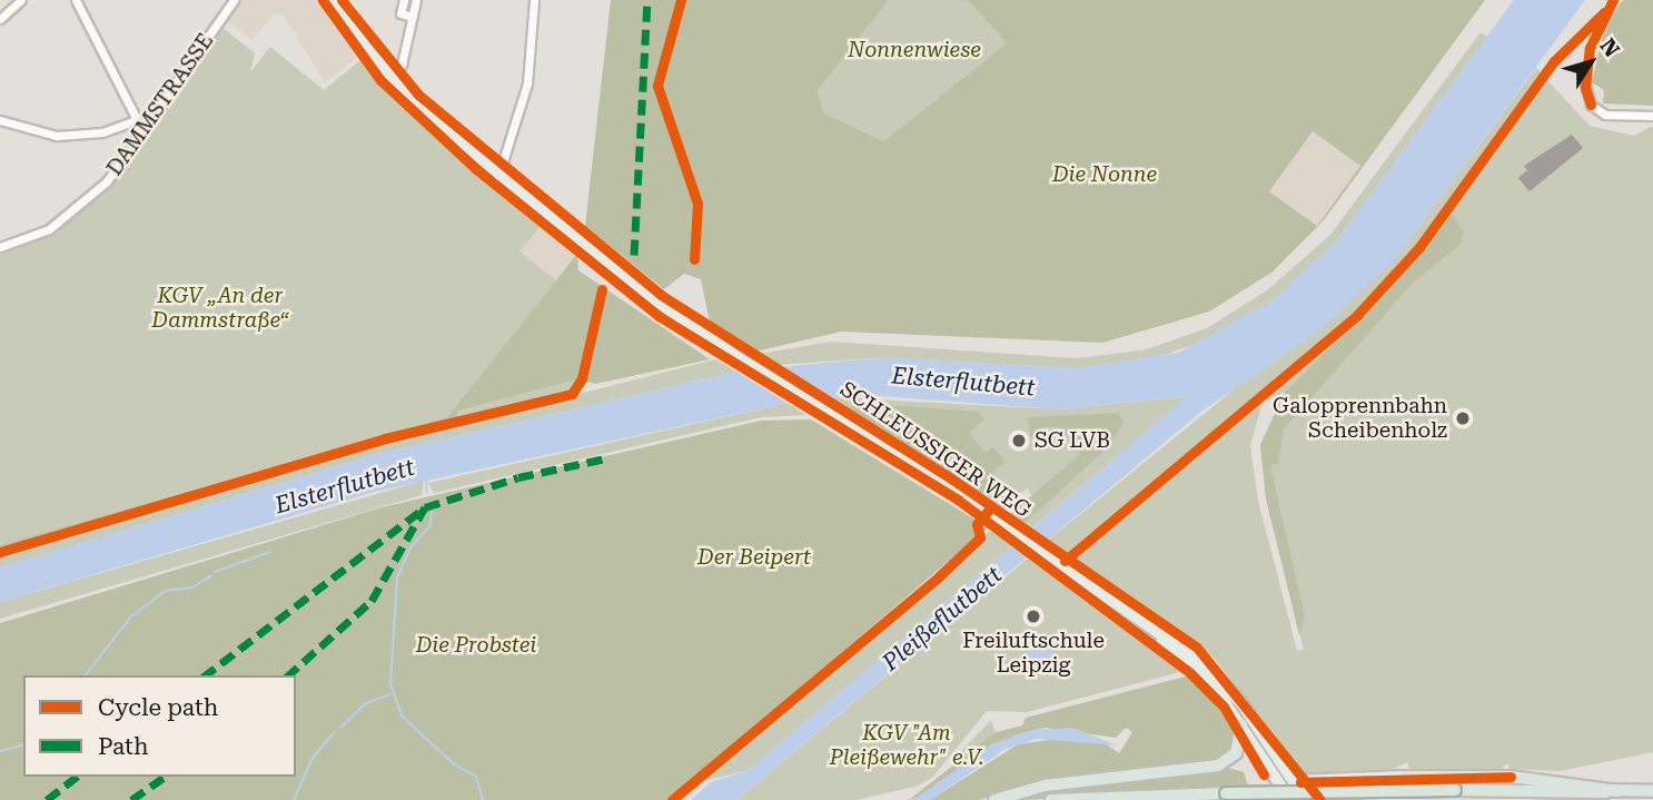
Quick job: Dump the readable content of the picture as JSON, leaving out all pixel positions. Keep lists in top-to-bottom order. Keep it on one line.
{"streets":{"main road":["SCHLEUSSIGER WEG"],"street":["DAMMSTRASSE"]},"water":["Elsterflutbett","Pleißeflutbett"],"parks":["Nonnenwiese","Die Nonne","KGV „An der Dammstraße“","Der Beipert","Die Probstei","KGV \"Am Pleißewehr\" e.V."],"places":["Galopprennbahn Scheibenholz","SG LVB","Freiluftschule Leipzig"],"legend":["Cycle path","Path"],"north":"top right"}
